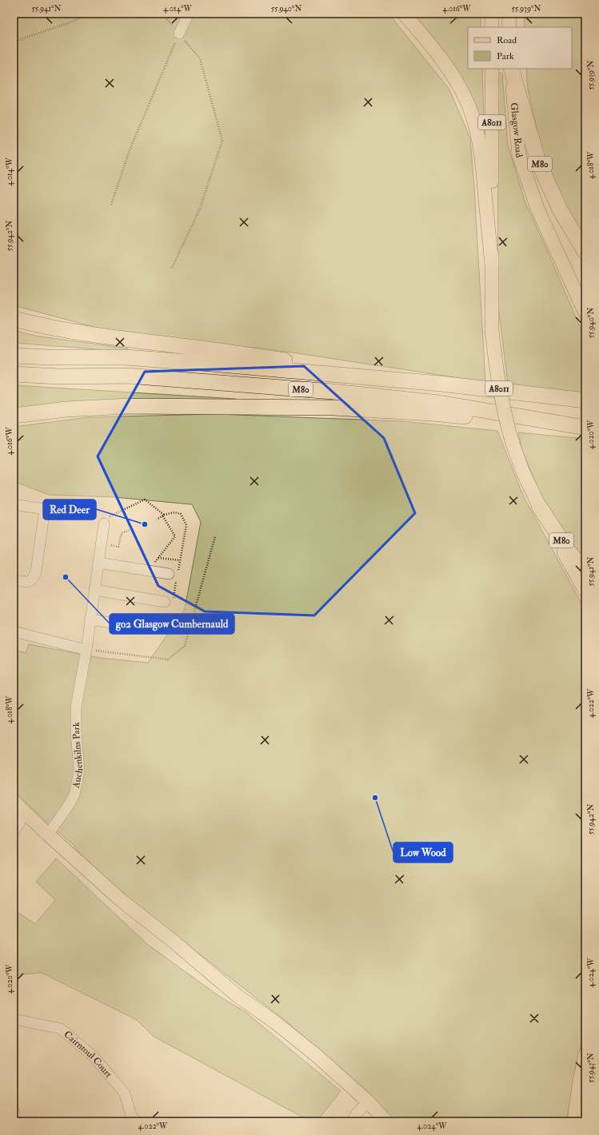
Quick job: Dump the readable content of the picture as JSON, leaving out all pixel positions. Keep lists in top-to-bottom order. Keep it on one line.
{"streets":{"highway":["M80"],"main road":["A8011","Glasgow Road"],"street":["Auchenkilns Park","Cairntoul Court"]},"crossings":[["A8011","M80"]],"places":["Red Deer","go2 Glasgow Cumbernauld","Low Wood"],"legend":["Road","Park"],"coordinates":["55.941°N","4.014°W","55.940°N","4.016°W","55.939°N","4.018°W","55.942°N","4.020°W","4.022°W","4.024°W","55.943°N"]}
